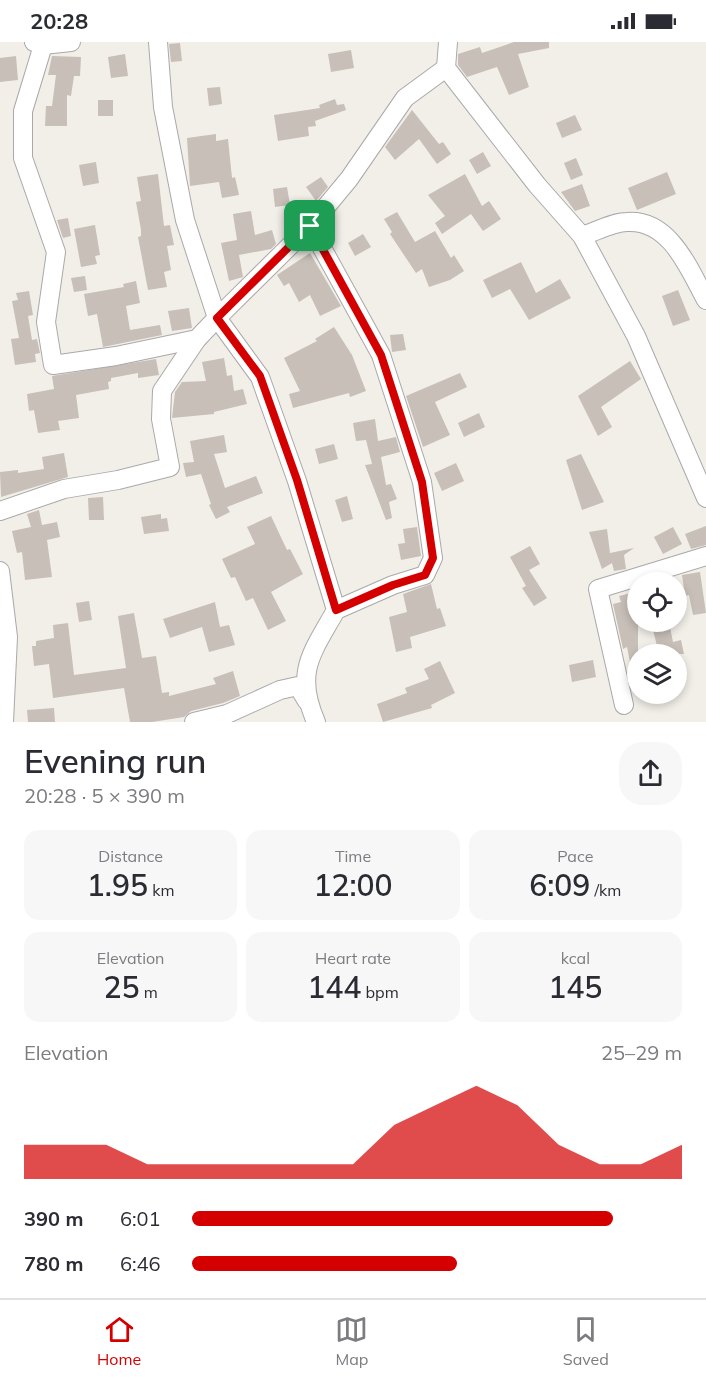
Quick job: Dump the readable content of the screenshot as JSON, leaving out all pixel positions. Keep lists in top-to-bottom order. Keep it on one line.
{"page":{"status":"20:28","heading":["Evening run","20:28 · 5 × 390 m"],"stats":[["Distance","1.95 km"],["Time","12:00"],["Pace","6:09 /km"],["Elevation","25 m"],["Heart rate","144 bpm"],["kcal","145"]],"chart":["Elevation","25–29 m"],"list":[{"name":"390 m","note":"6:01"},{"name":"780 m","note":"6:46"}],"tabs":["Home","Map","Saved"]}}
